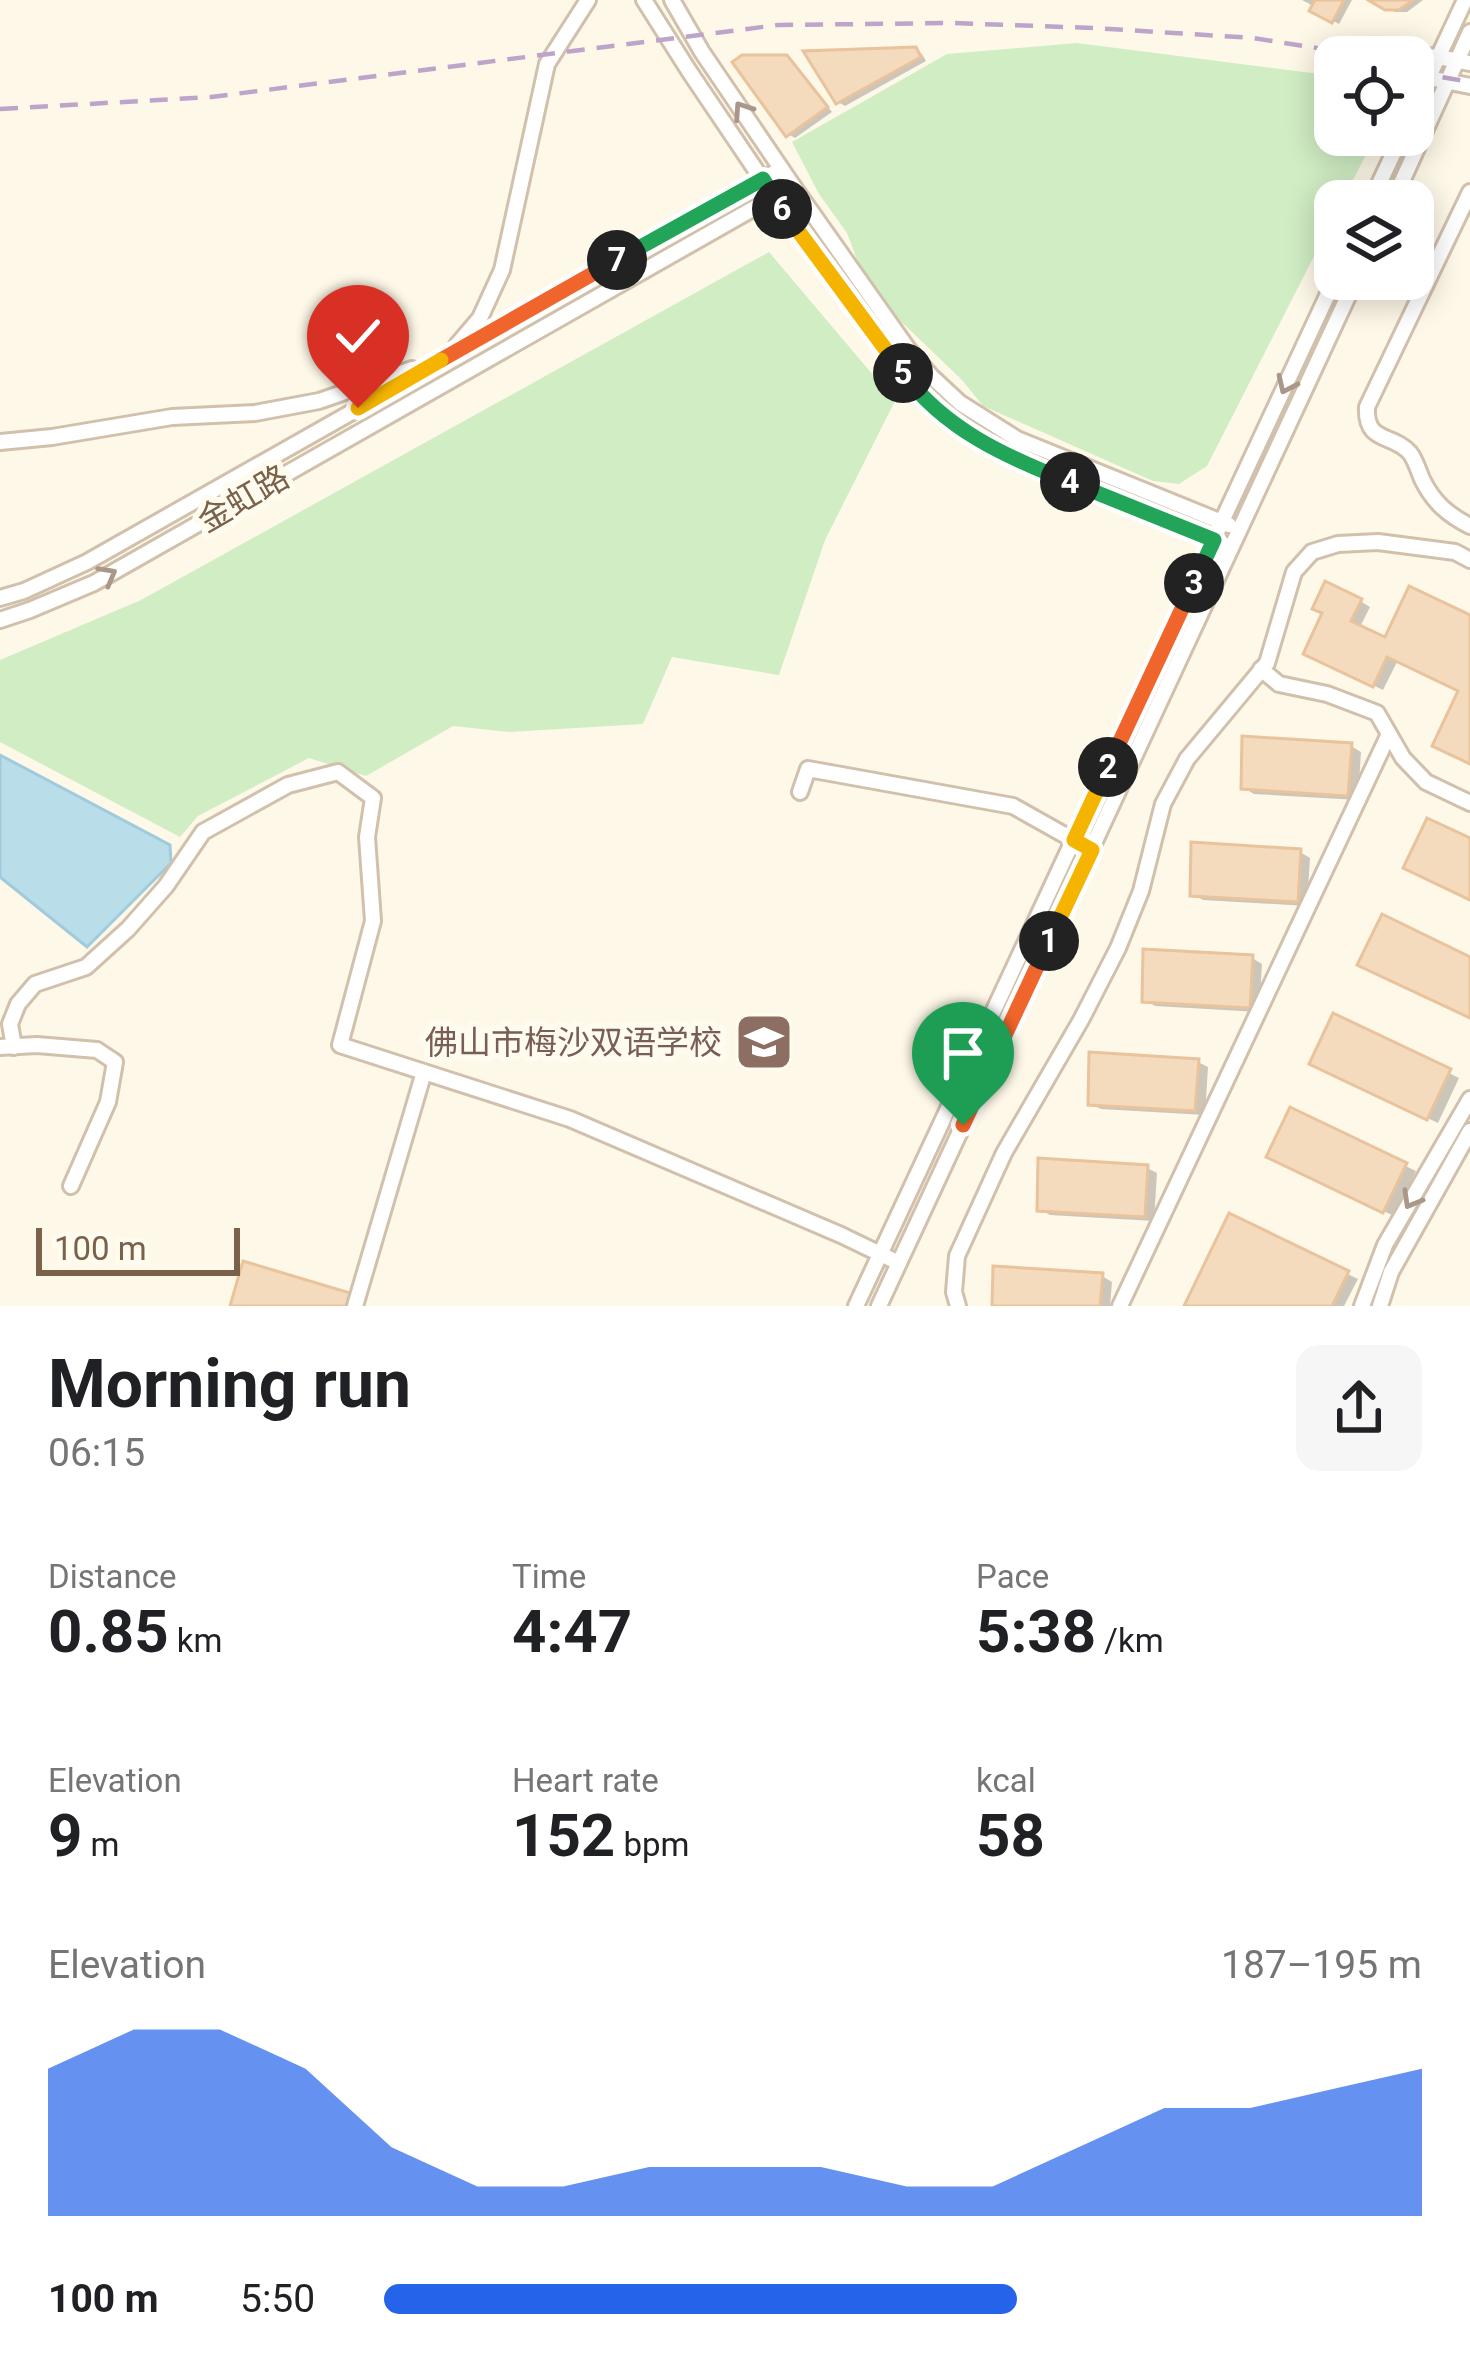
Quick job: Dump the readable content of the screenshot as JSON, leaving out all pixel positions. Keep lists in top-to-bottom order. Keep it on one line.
{"streets":{"street":["金虹路"]},"places":{"school or university":["佛山市梅沙双语学校"]},"scale_bar":"100 m","page":{"pins":["6","7","5","4","3","2","1"],"scale":"100 m","heading":["Morning run","06:15"],"stats":[["Distance","0.85 km"],["Time","4:47"],["Pace","5:38 /km"],["Elevation","9 m"],["Heart rate","152 bpm"],["kcal","58"]],"chart":["Elevation","187–195 m"],"list":[{"name":"100 m","note":"5:50"}]}}
